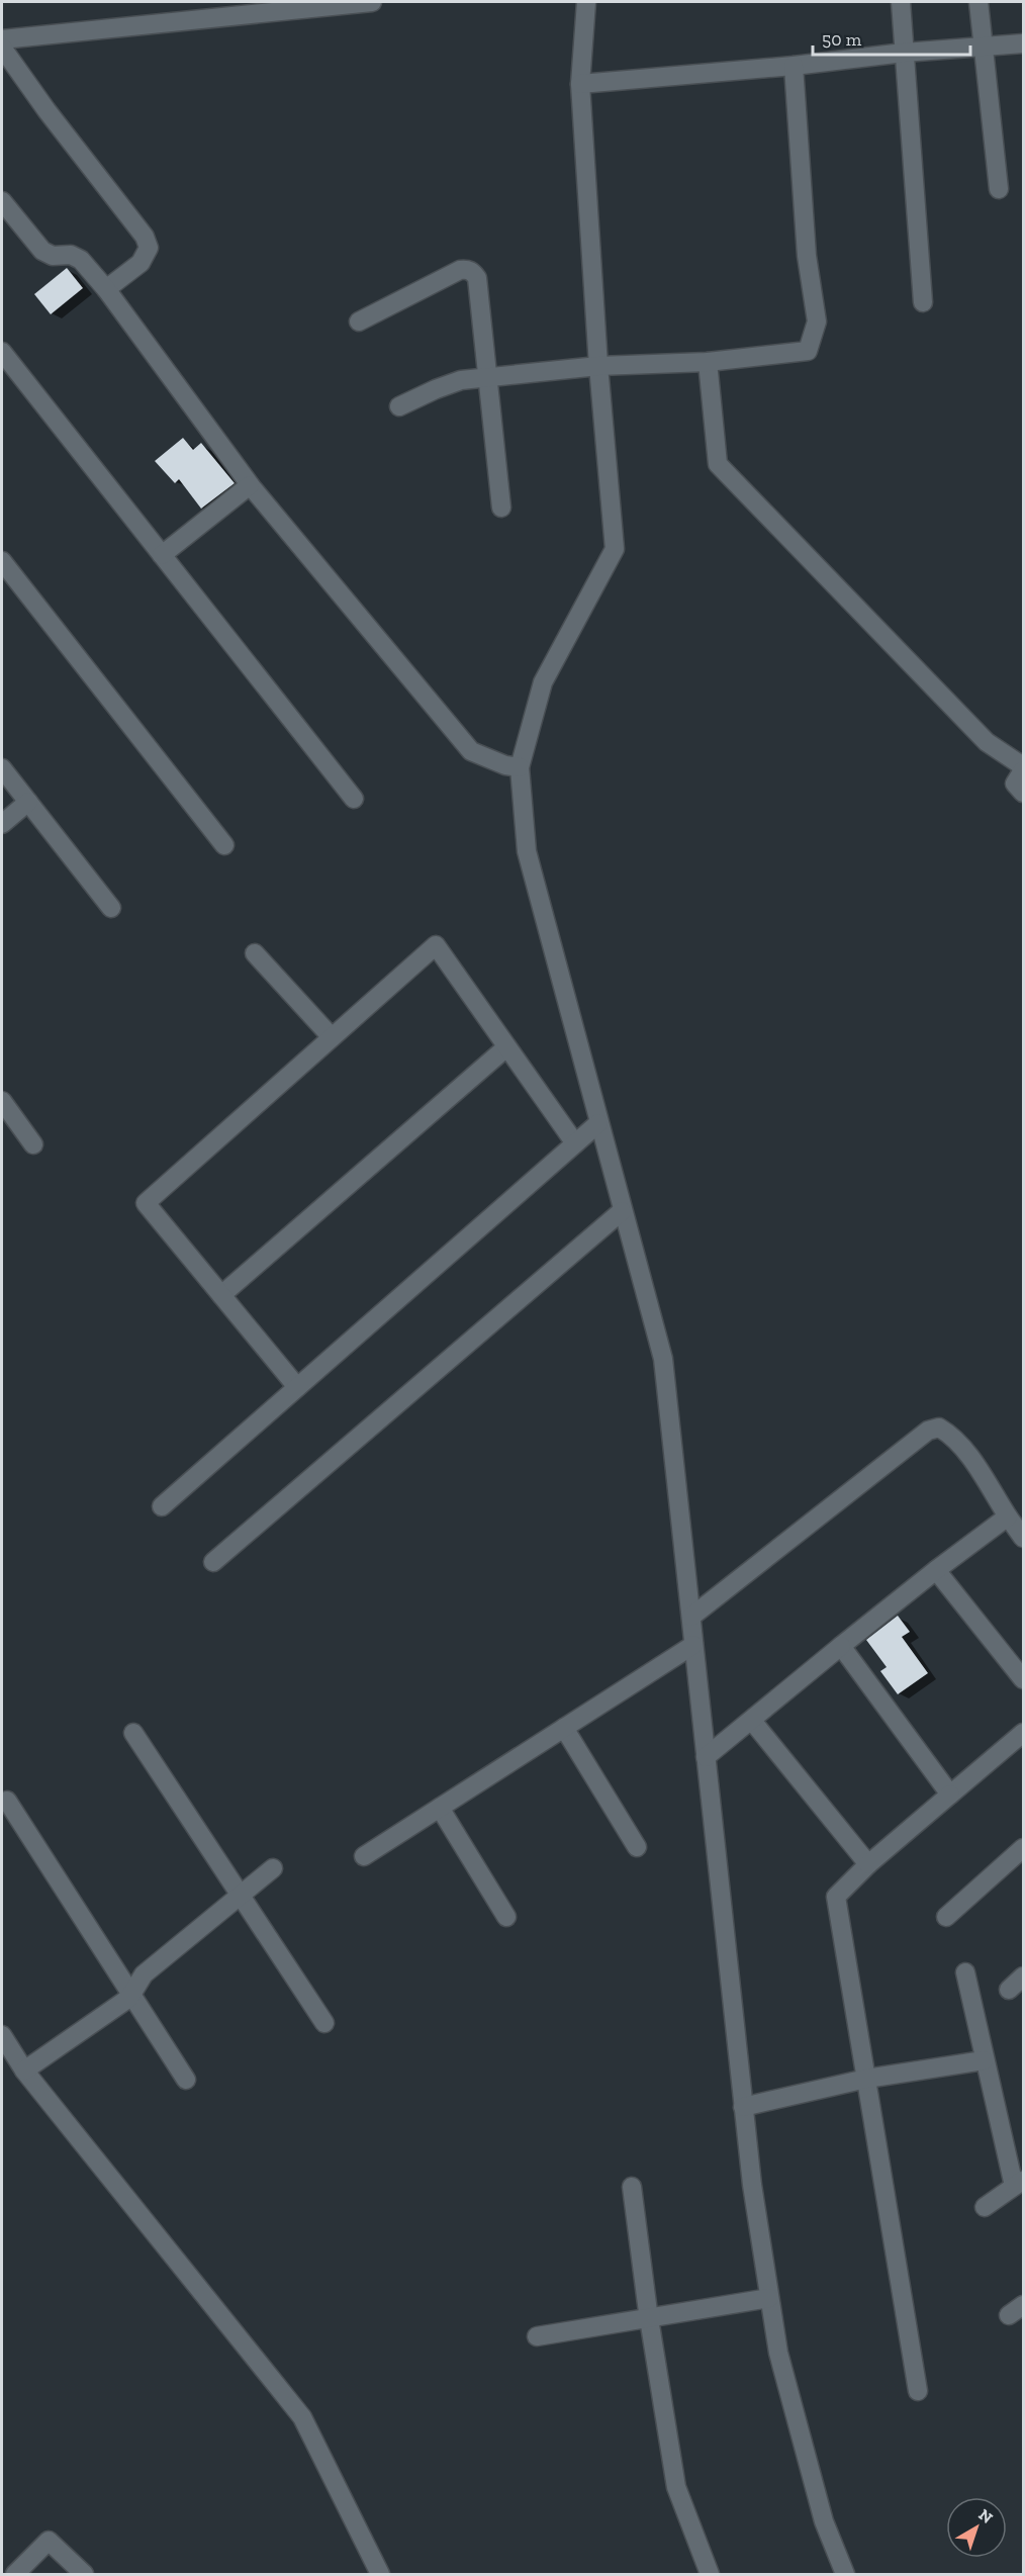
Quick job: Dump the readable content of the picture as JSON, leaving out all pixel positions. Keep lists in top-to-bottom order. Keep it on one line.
{"scale_bar":"50 m","north":"top right"}
